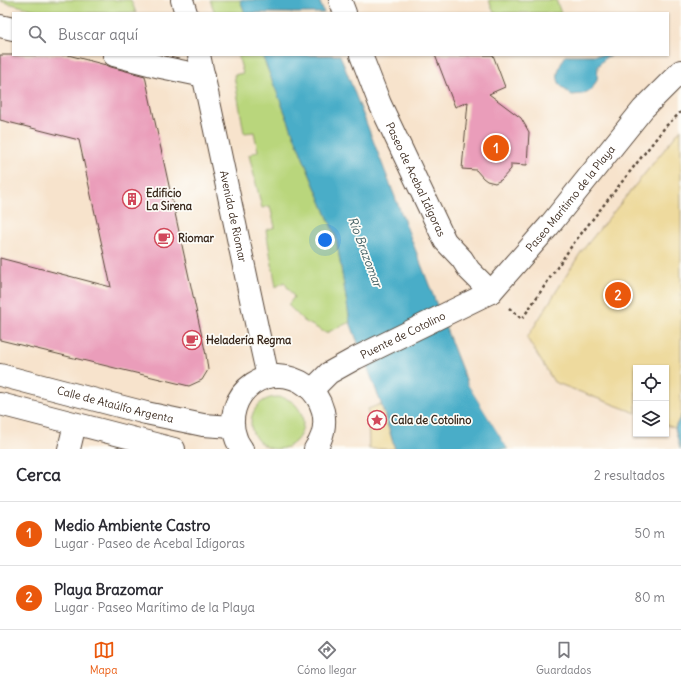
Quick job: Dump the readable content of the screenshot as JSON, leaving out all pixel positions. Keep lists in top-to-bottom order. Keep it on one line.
{"streets":{"street":["Paseo de Acebal Idígoras","Paseo Marítimo de la Playa","Avenida de Riomar","Puente de Cotolino","Calle de Ataúlfo Argenta"]},"crossings":[["Paseo de Acebal Idígoras","Paseo Marítimo de la Playa"],["Paseo Marítimo de la Playa","Puente de Cotolino"]],"water":["Río Brazomar"],"places":{"building":["Edificio La Sirena"],"cafe":["Riomar","Heladería Regma"],"place":["Cala de Cotolino"]},"page":{"search":"Buscar aquí","pins":["1","2"],"heading":["Cerca","2 resultados"],"list":[{"mark":"1","name":"Medio Ambiente Castro","note":"Lugar · Paseo de Acebal Idígoras","value":"50 m"},{"mark":"2","name":"Playa Brazomar","note":"Lugar · Paseo Marítimo de la Playa","value":"80 m"}],"nav":["Mapa","Cómo llegar","Guardados"]}}
